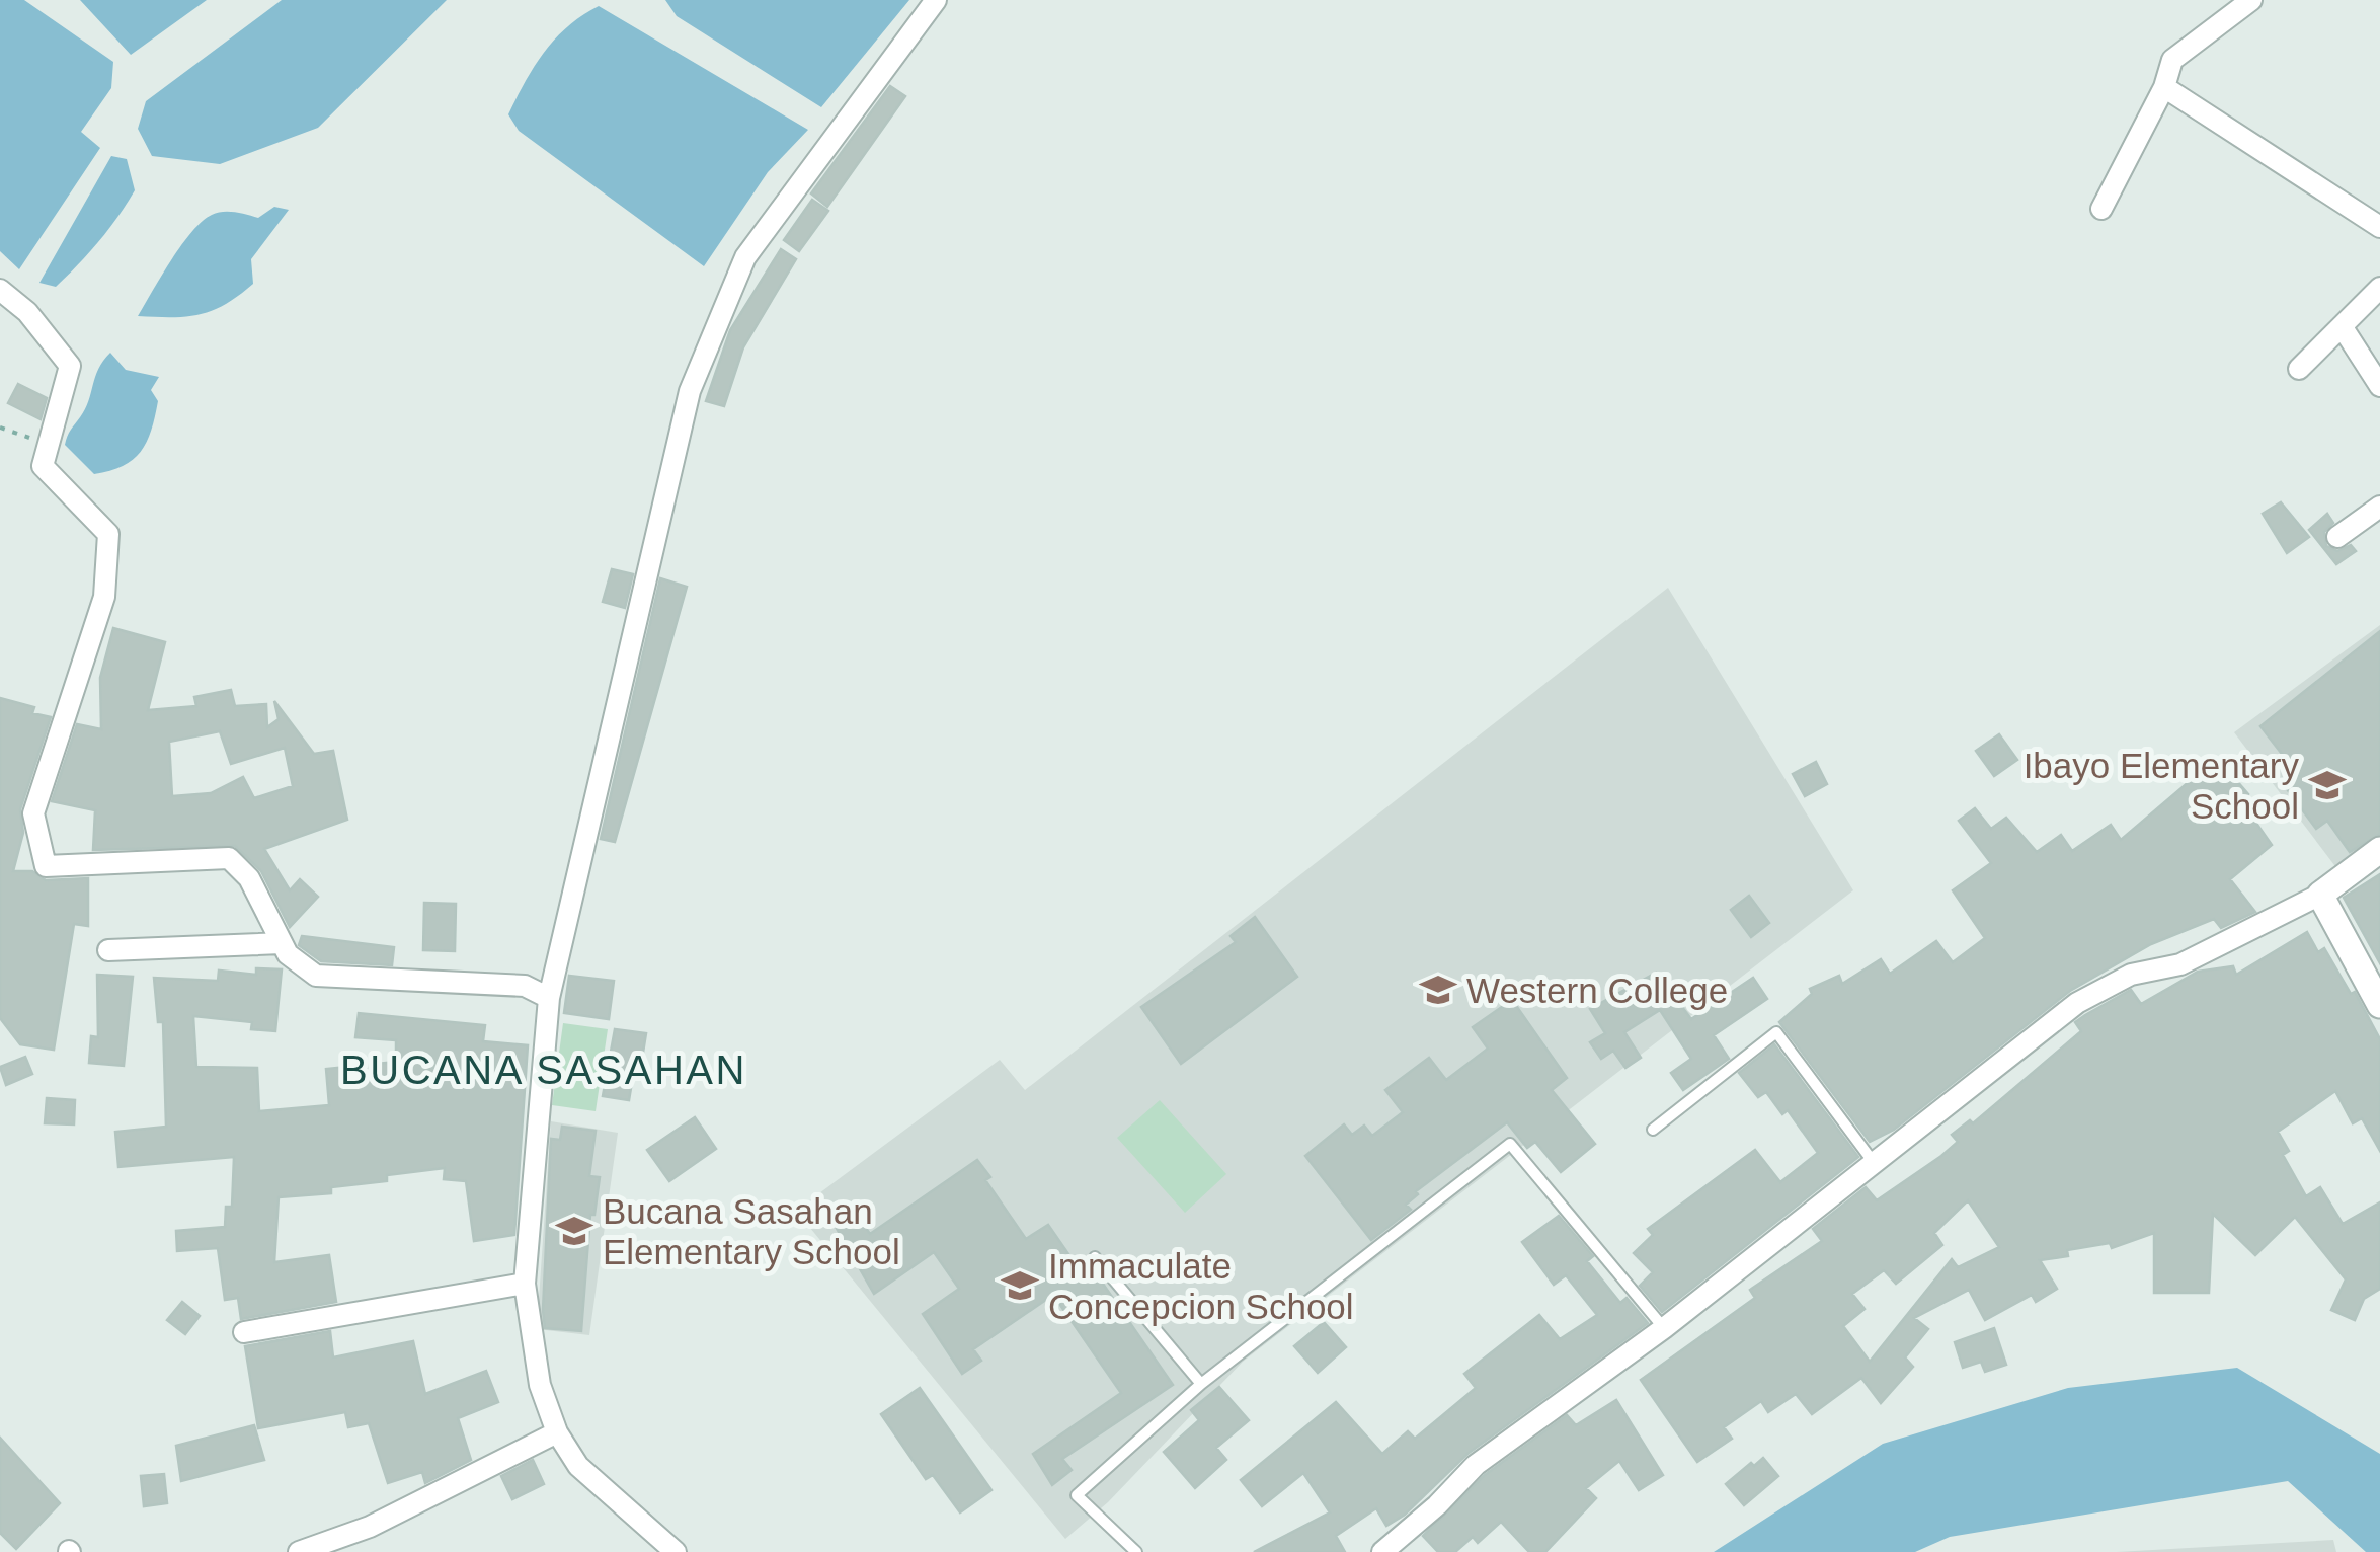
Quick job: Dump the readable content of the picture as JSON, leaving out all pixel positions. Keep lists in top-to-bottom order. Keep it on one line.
{"districts":["BUCANA SASAHAN"],"places":{"school or university":["Ibayo Elementary School","Western College","Bucana Sasahan Elementary School","Immaculate Concepcion School"]}}
